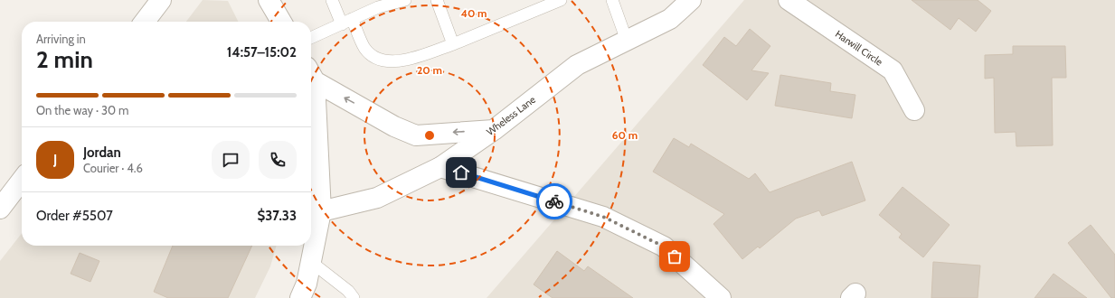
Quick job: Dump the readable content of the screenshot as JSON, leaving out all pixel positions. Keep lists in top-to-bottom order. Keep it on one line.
{"streets":{"street":["Harwill Circle","Wheless Lane"]},"page":{"heading":["2 min","Arriving in","14:57–15:02"],"panel":["Jordan","Courier · 4.6","Order #5507","$37.33"],"bar":"On the way · 30 m","round":"J"},"rings":["40 m","20 m","60 m"]}
